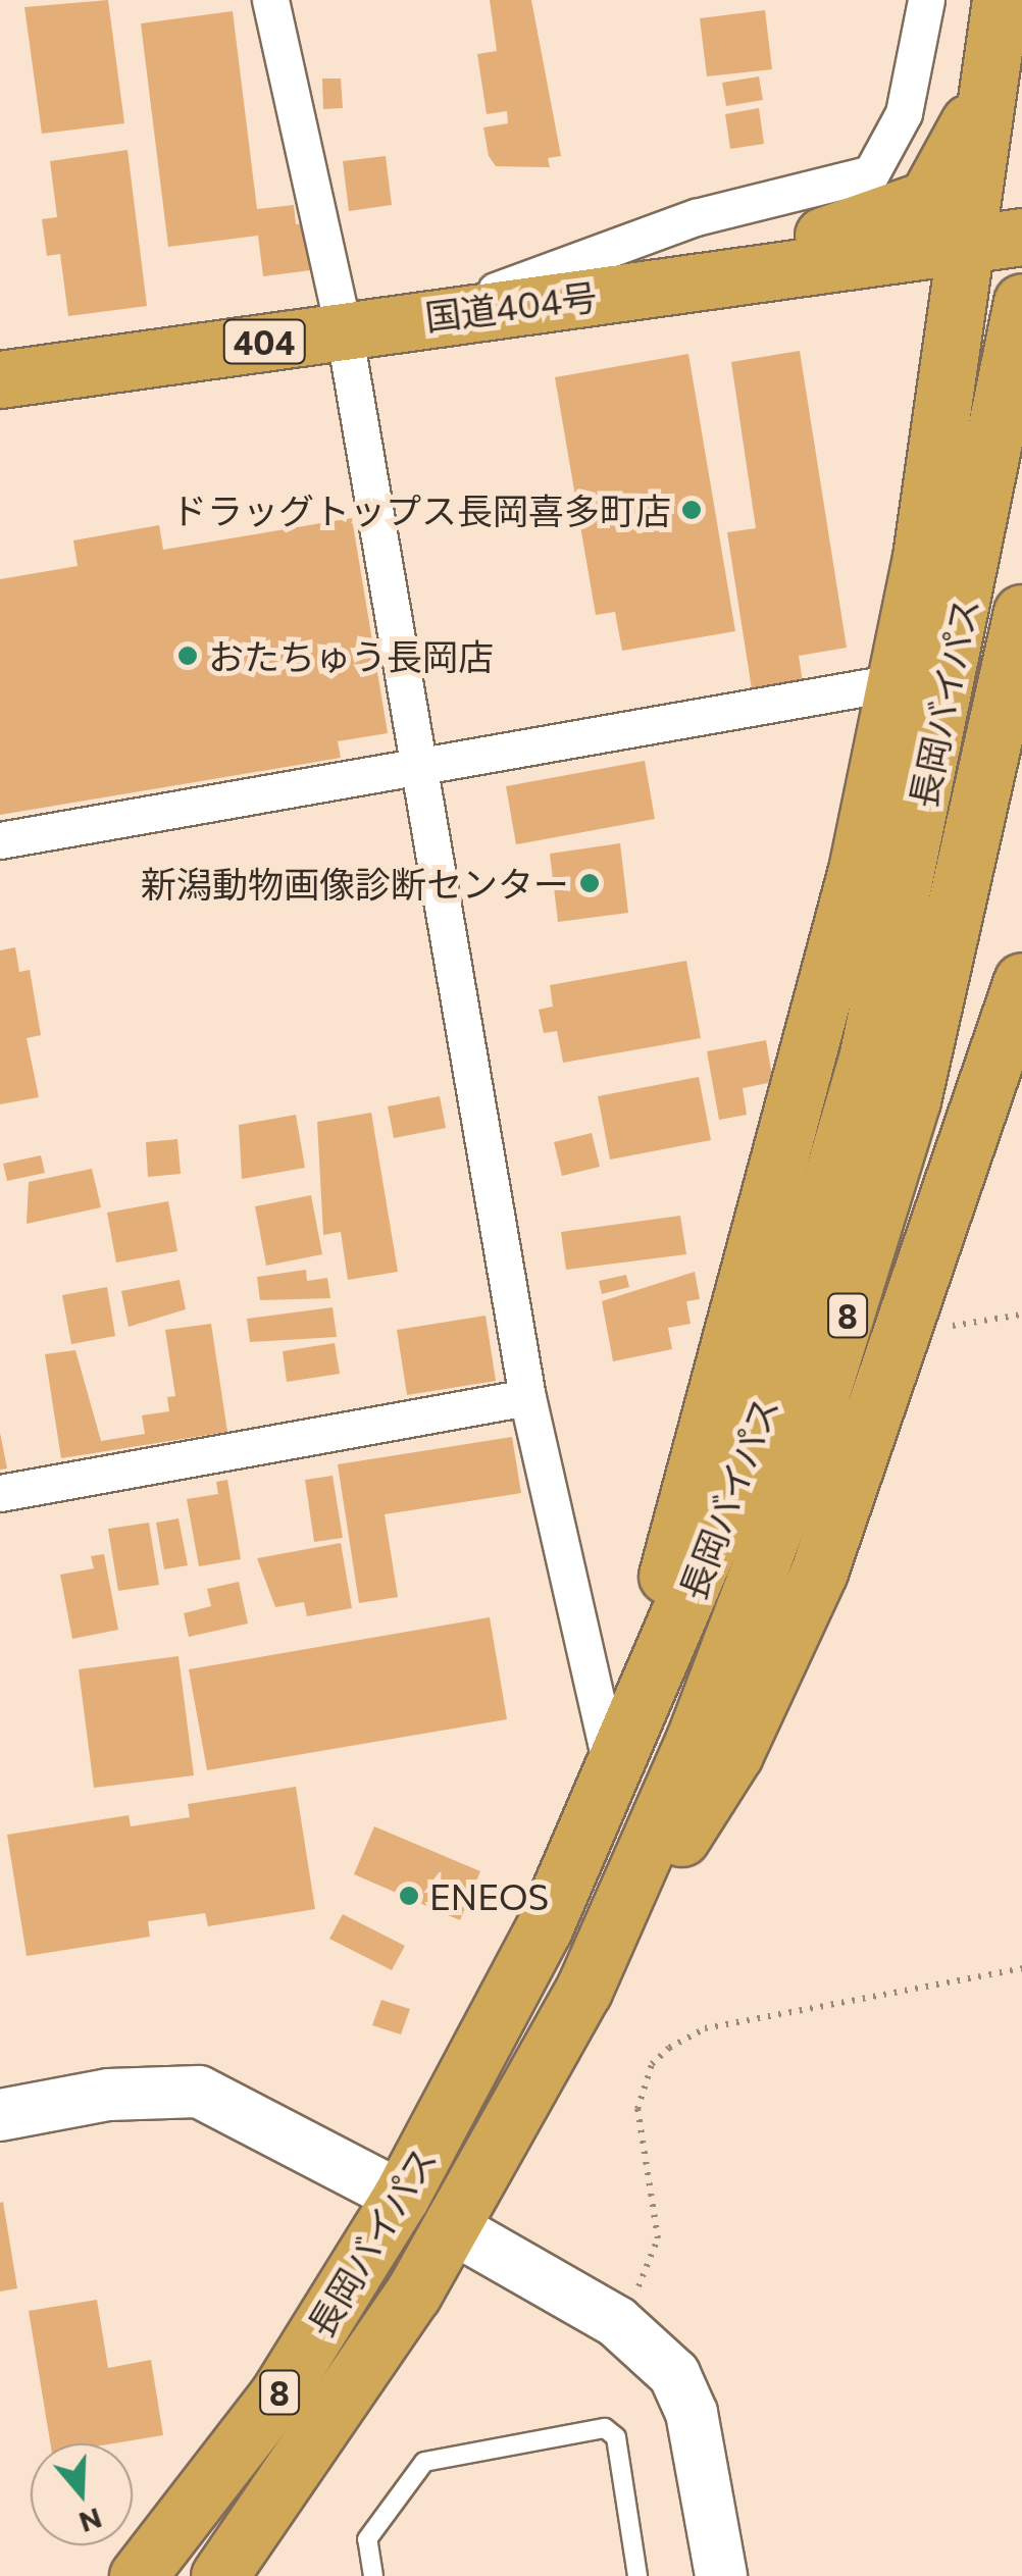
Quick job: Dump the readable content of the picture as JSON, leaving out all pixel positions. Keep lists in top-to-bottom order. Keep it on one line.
{"streets":{"highway":["国道404号","404","長岡バイパス","8"]},"places":["ドラッグトップス長岡喜多町店","おたちゅう長岡店","新潟動物画像診断センター","ENEOS"],"north":"bottom"}
